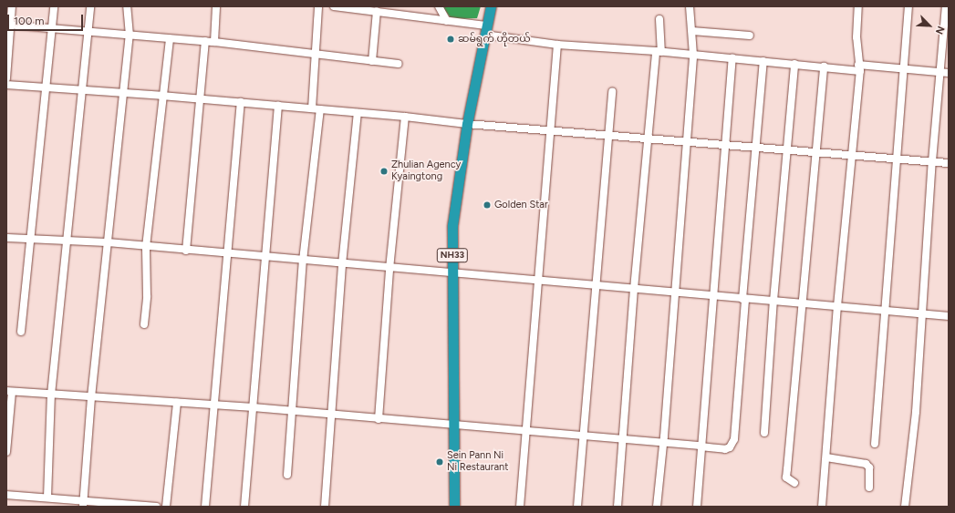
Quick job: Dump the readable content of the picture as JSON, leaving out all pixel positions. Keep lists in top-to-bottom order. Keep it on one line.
{"streets":{"highway":["NH33"]},"places":["ဆမ်ရွက် ဟိုတယ်","Zhulian Agency Kyaingtong","Golden Star","Sein Pann Ni Ni Restaurant"],"scale_bar":"100 m","north":"bottom right"}
